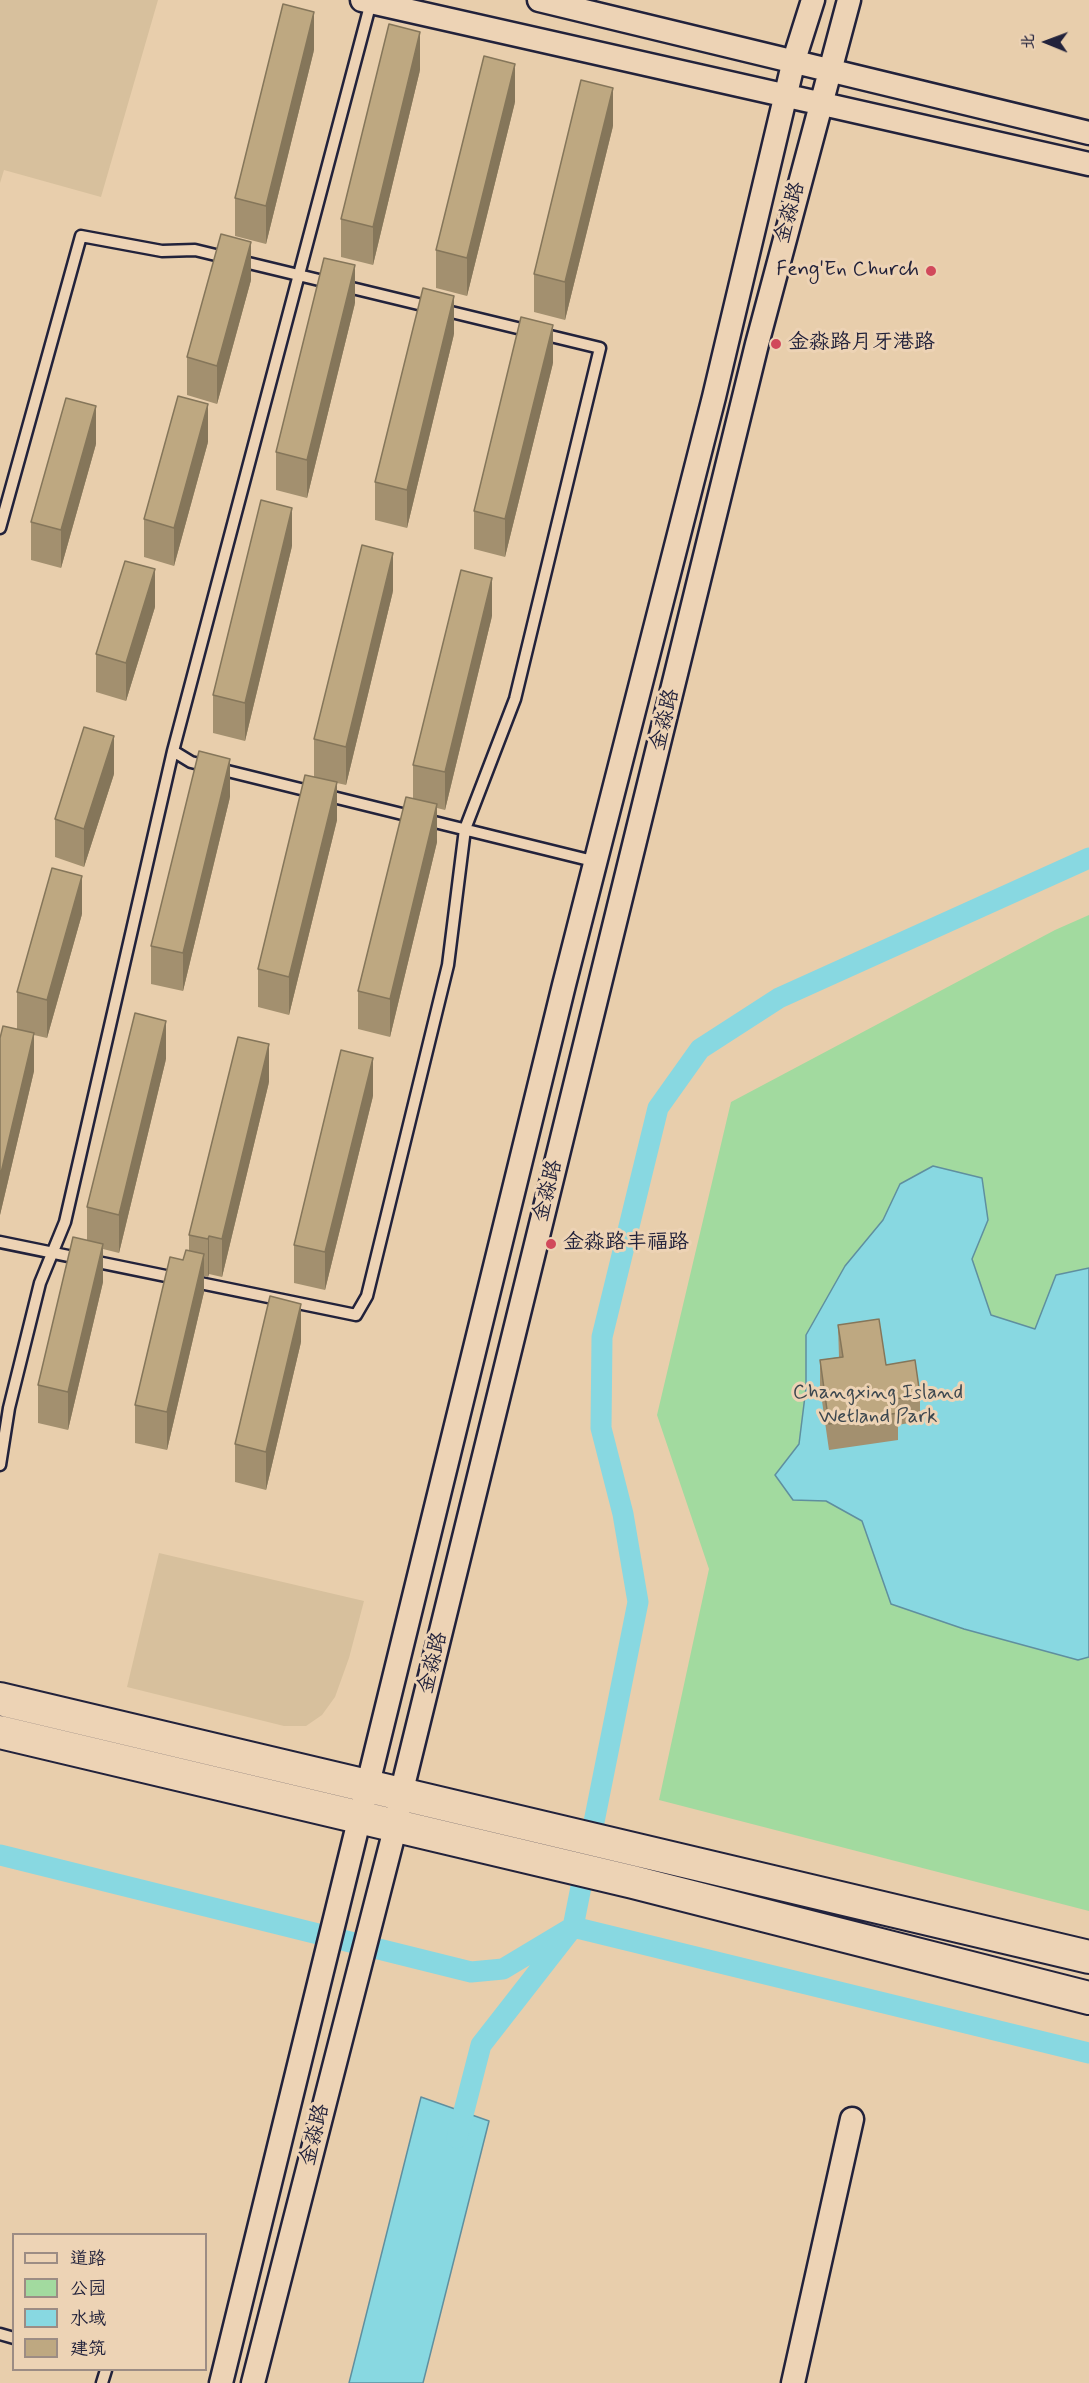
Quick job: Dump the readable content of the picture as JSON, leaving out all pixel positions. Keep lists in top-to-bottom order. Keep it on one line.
{"streets":{"street":["金淼路"]},"parks":["Changxing Island Wetland Park"],"places":["Feng'En Church","金淼路月牙港路","金淼路丰福路"],"legend":["道路","公园","水域","建筑"],"north":"left"}
